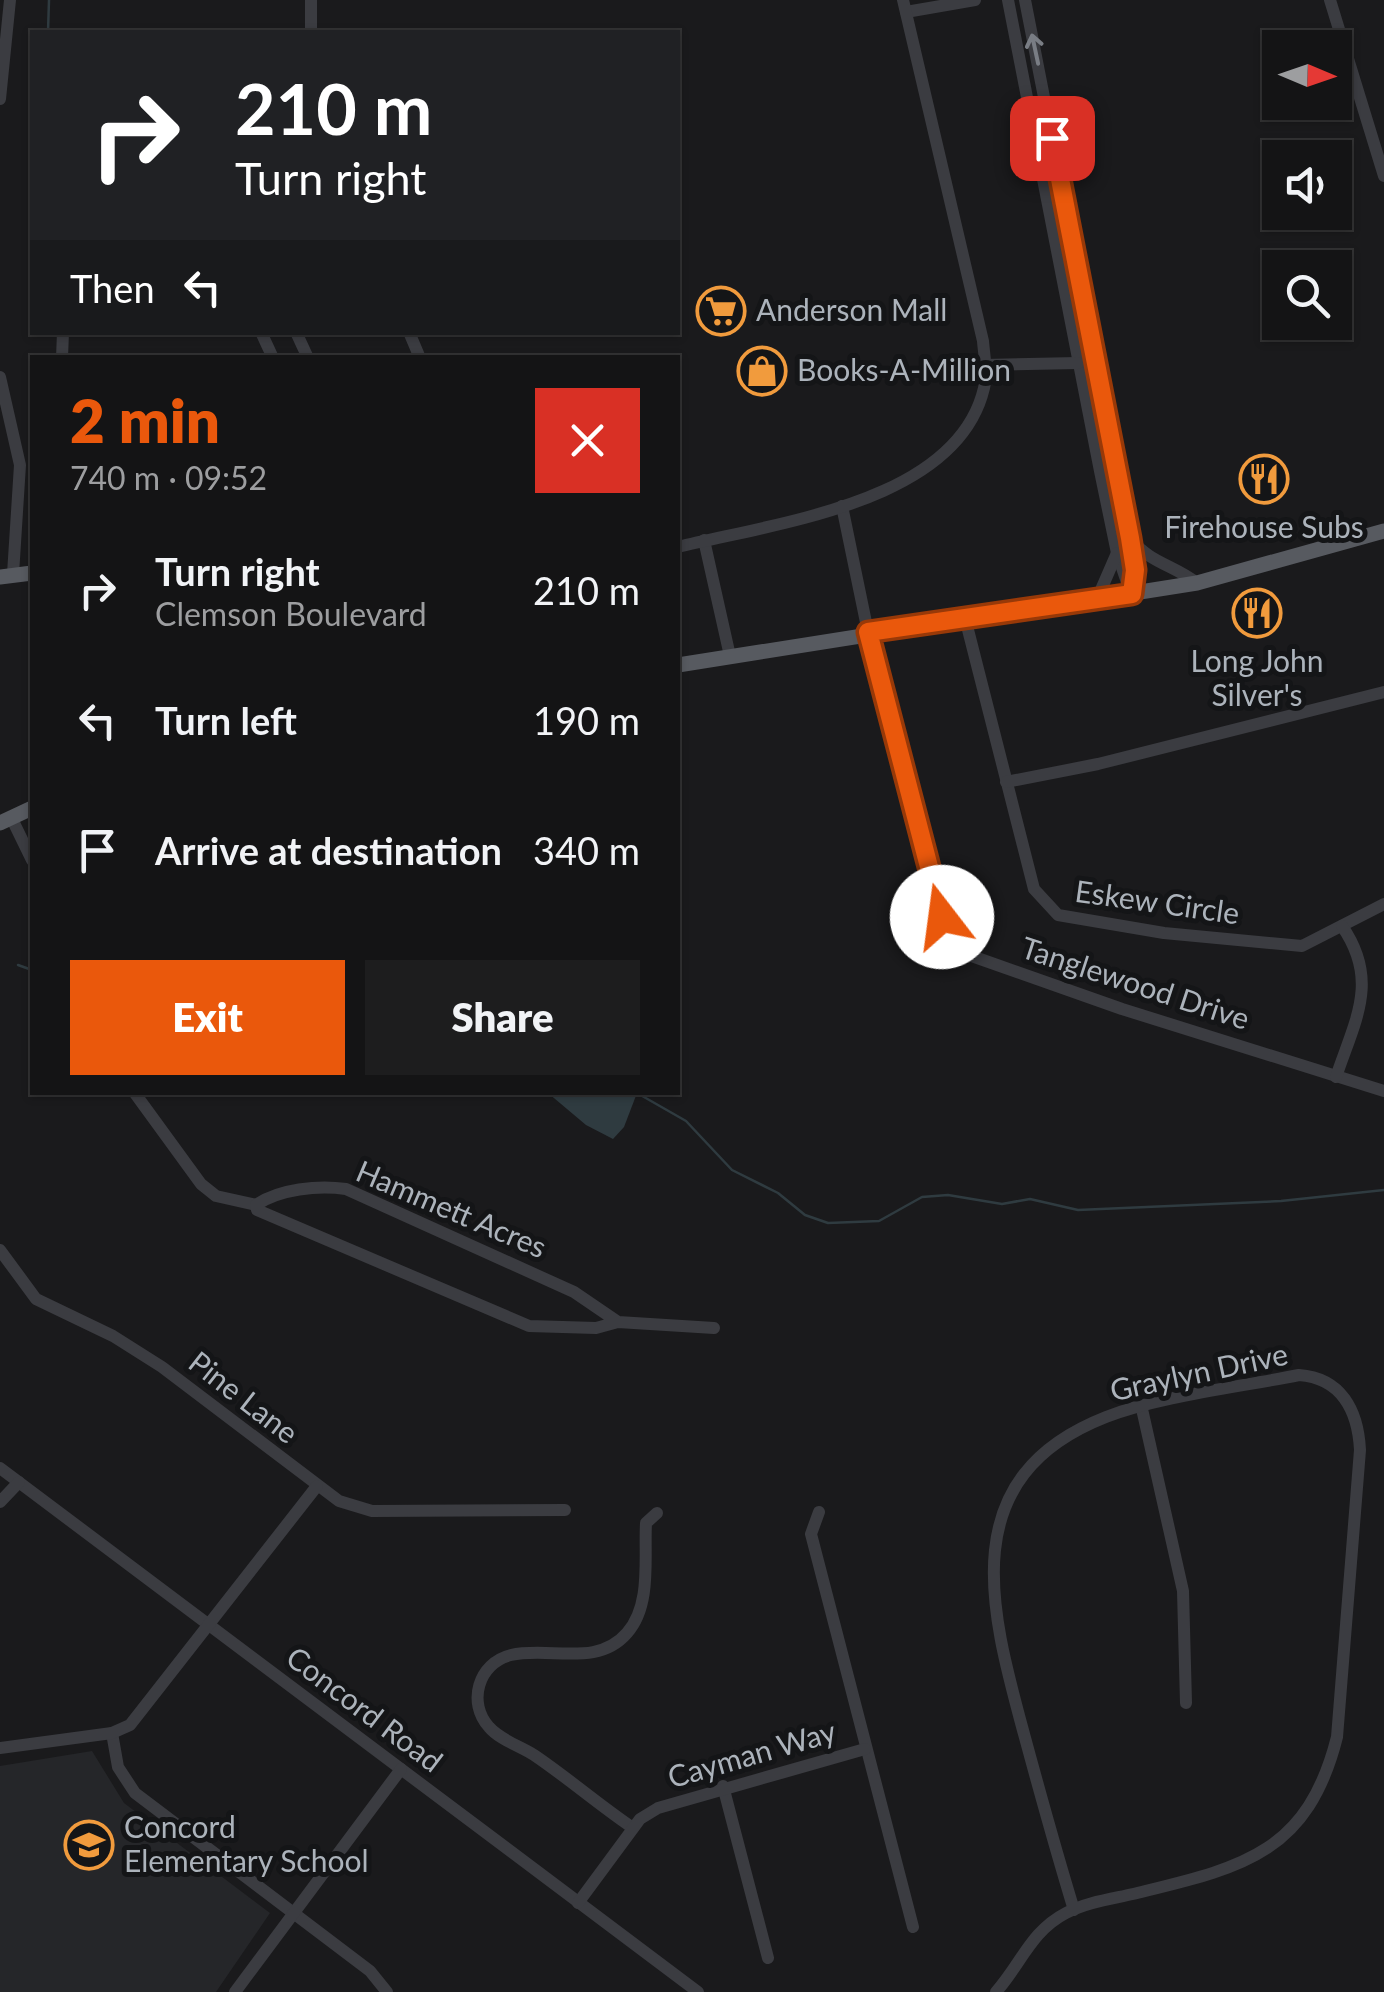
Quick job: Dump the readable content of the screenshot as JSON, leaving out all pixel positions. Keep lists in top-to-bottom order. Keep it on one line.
{"streets":{"street":["Eskew Circle","Tanglewood Drive","Hammett Acres","Graylyn Drive","Pine Lane","Concord Road","Cayman Way"]},"crossings":[["Concord Road","Cayman Way"]],"places":{"supermarket":["Anderson Mall"],"shop":["Books-A-Million"],"restaurant":["Firehouse Subs","Long John Silver's"],"school or university":["Concord Elementary School"]},"north":"right","page":{"turn":["210 m","Turn right"],"then":"Then","heading":["2 min","740 m · 09:52"],"list":[{"name":"Turn right","note":"Clemson Boulevard","value":"210 m"},{"name":"Turn left","value":"190 m"},{"name":"Arrive at destination","value":"340 m"}],"buttons":["Exit","Share"]}}
